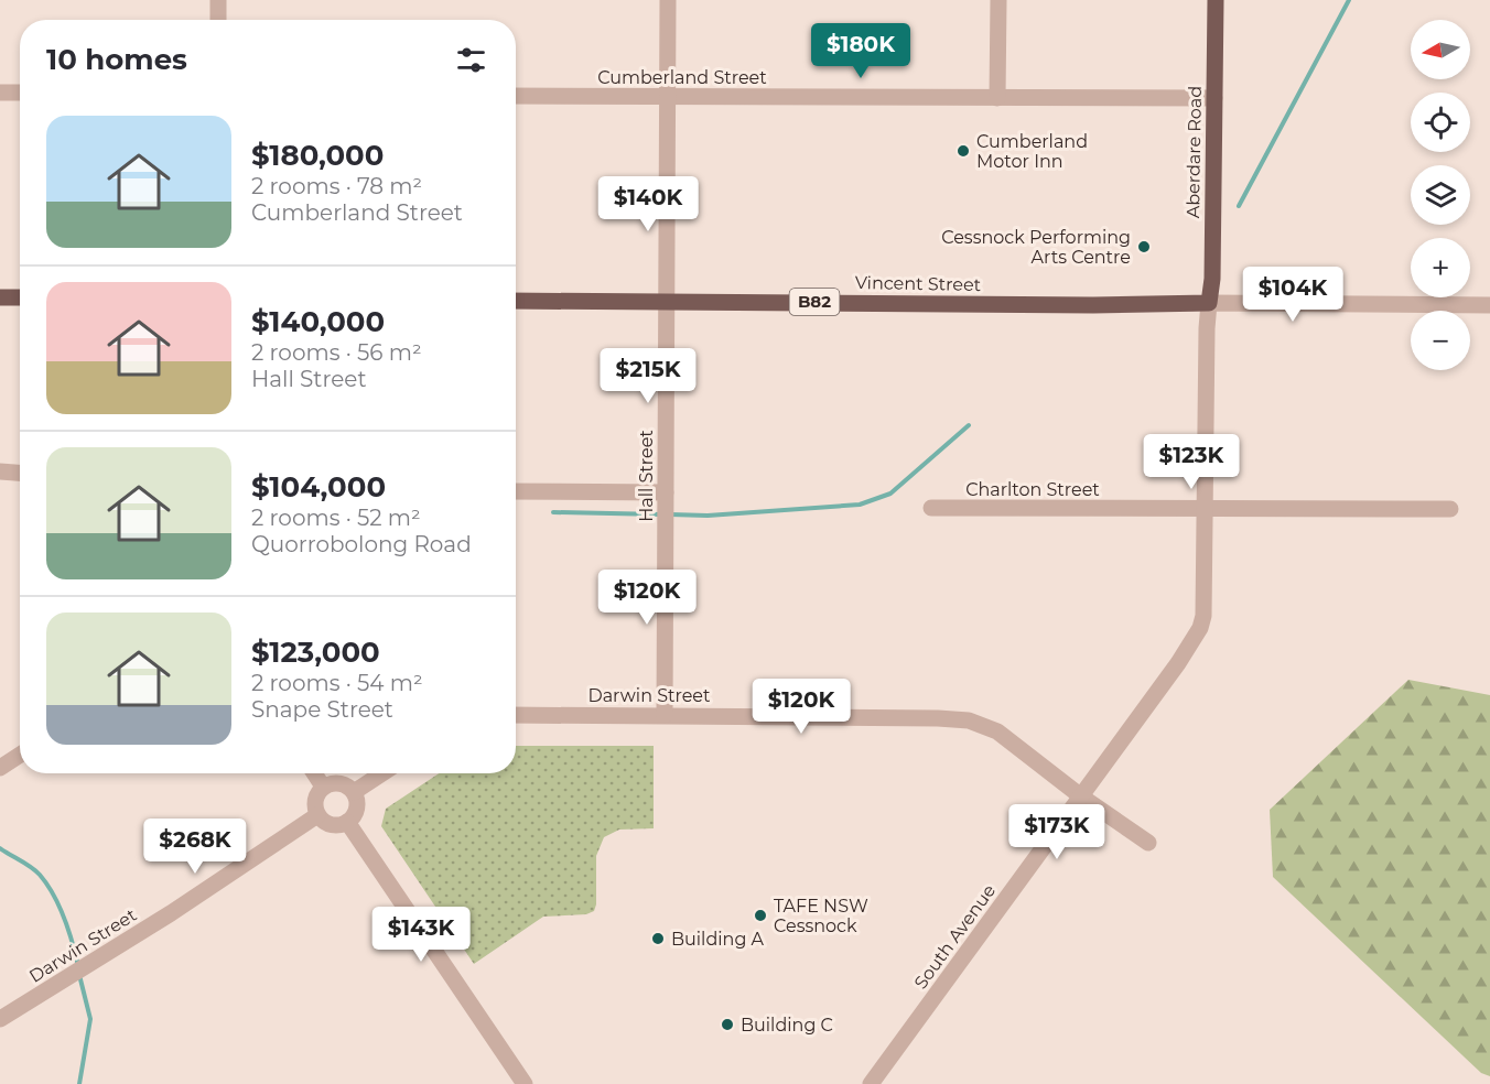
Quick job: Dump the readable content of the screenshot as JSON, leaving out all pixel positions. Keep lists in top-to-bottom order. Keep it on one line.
{"streets":{"main road":["Aberdare Road","Vincent Street","B82"],"street":["Cumberland Street","Hall Street","Charlton Street","Darwin Street","South Avenue"]},"crossings":[["Cumberland Street","Aberdare Road"],["Cumberland Street","Hall Street"],["Aberdare Road","Vincent Street"],["Vincent Street","Hall Street"],["Hall Street","Darwin Street"],["Charlton Street","South Avenue"],["Darwin Street","South Avenue"]],"places":["Cumberland Motor Inn","Cessnock Performing Arts Centre","TAFE NSW Cessnock","Building A","Building C"],"north":"left","page":{"map_buttons":["+","−"],"heading":"10 homes","price":["$180K","$140K","$104K","$215K","$123K","$120K","$120K","$173K","$268K","$143K"],"list":[{"name":"$180,000","note":"2 rooms · 78 m² · Cumberland Street"},{"name":"$140,000","note":"2 rooms · 56 m² · Hall Street"},{"name":"$104,000","note":"2 rooms · 52 m² · Quorrobolong Road"},{"name":"$123,000","note":"2 rooms · 54 m² · Snape Street"}]}}
